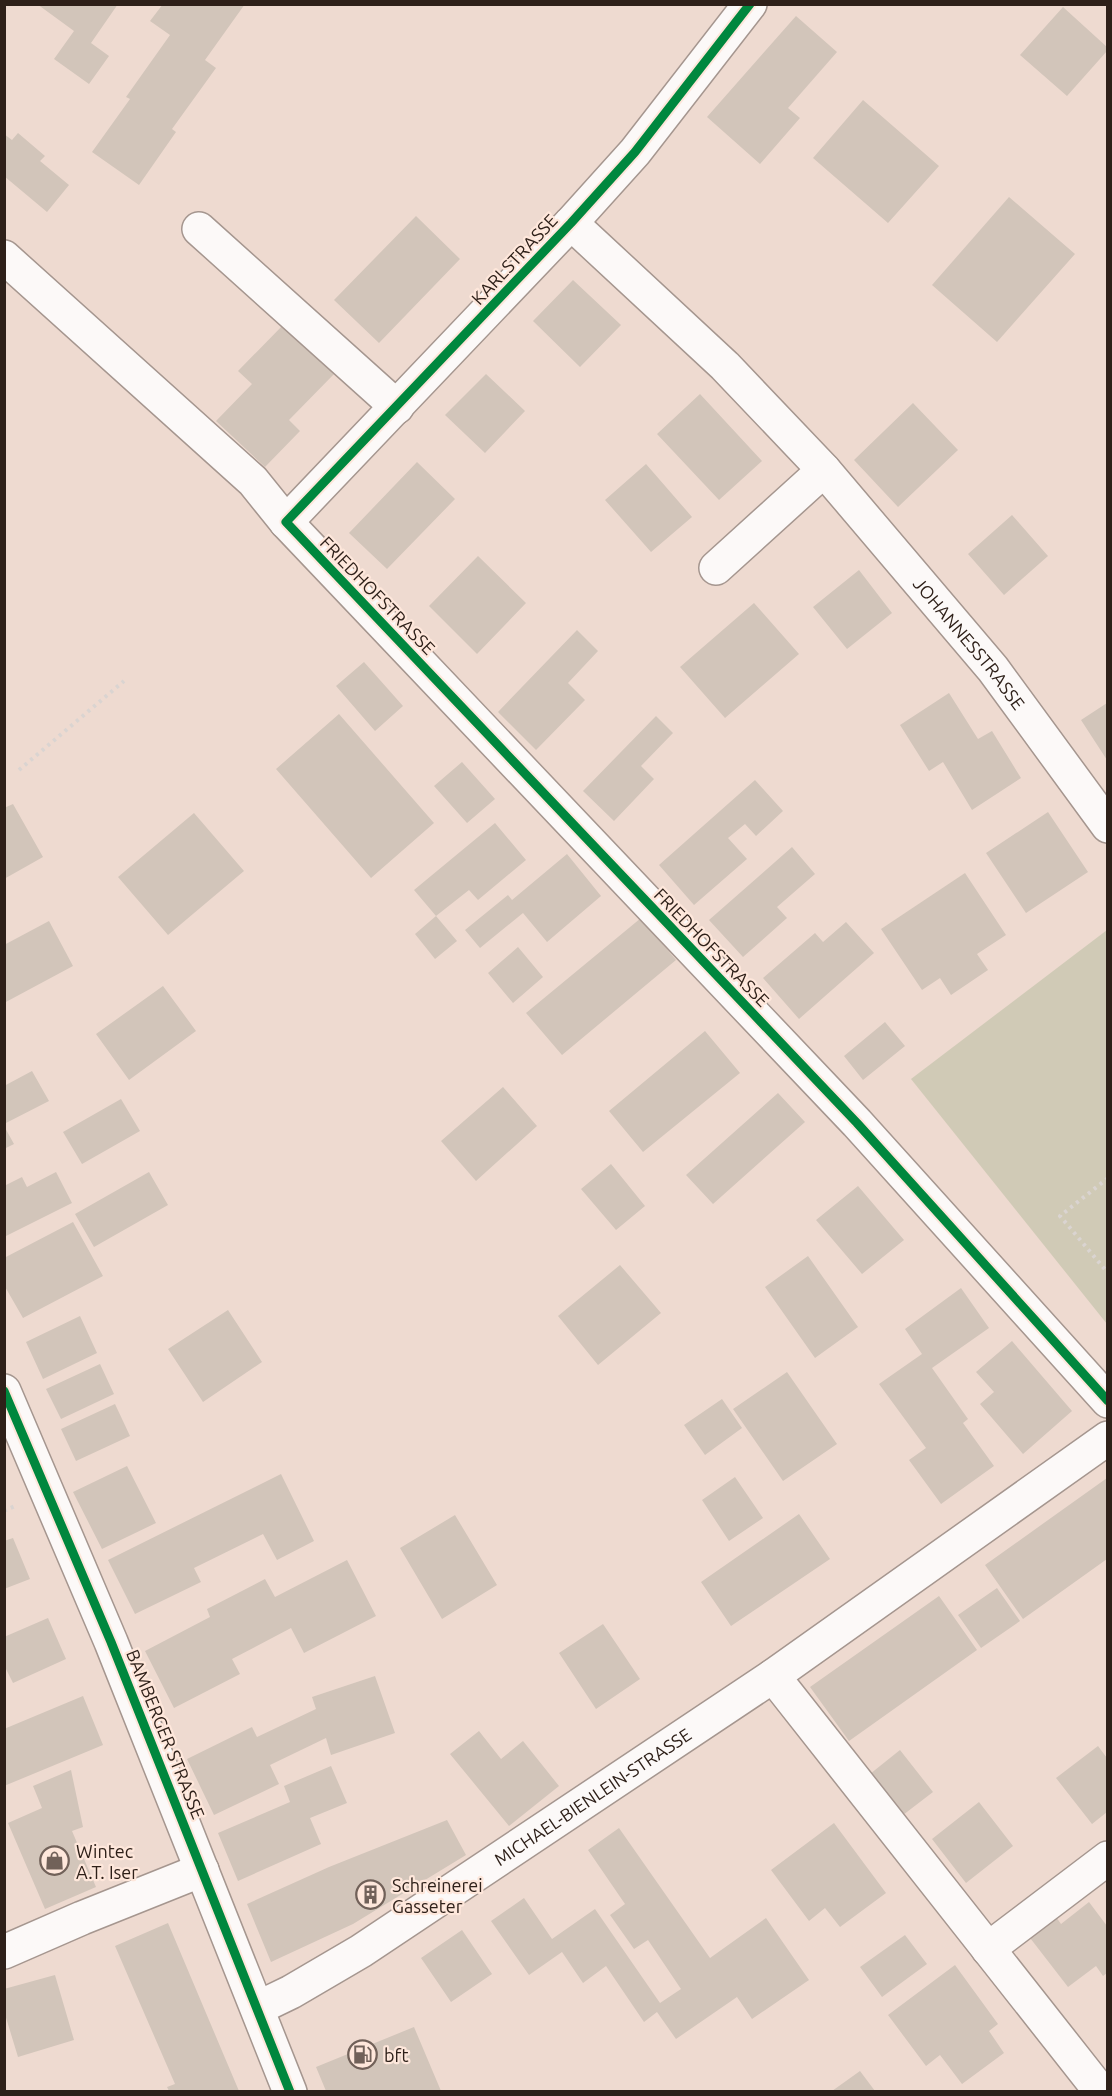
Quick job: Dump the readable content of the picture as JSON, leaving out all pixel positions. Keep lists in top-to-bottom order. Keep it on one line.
{"streets":{"street":["KARLSTRASSE","FRIEDHOFSTRASSE","JOHANNESSTRASSE","BAMBERGER STRASSE","MICHAEL-BIENLEIN-STRASSE"]},"crossings":[["KARLSTRASSE","FRIEDHOFSTRASSE"],["KARLSTRASSE","JOHANNESSTRASSE"],["BAMBERGER STRASSE","MICHAEL-BIENLEIN-STRASSE"]],"places":{"shop":["Wintec A.T. Iser"],"building":["Schreinerei Gasseter"],"fuel station":["bft"]}}
